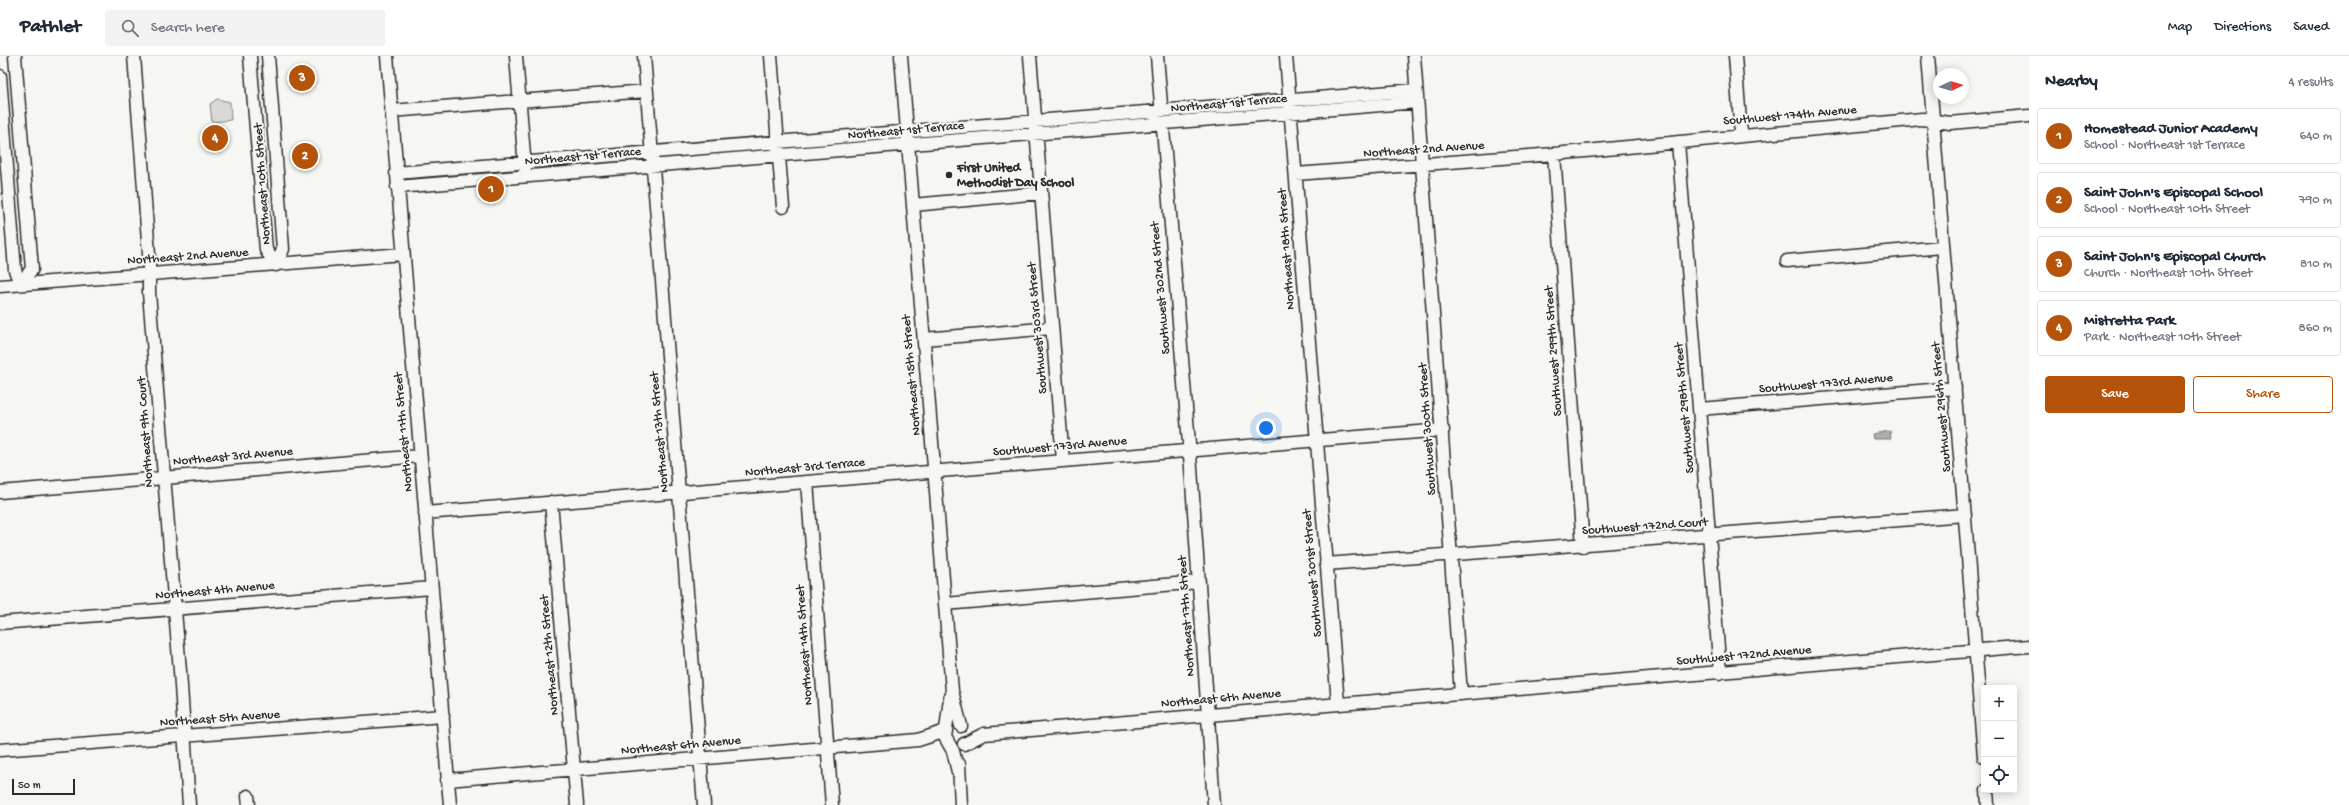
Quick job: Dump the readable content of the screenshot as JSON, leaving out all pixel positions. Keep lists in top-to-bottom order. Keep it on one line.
{"streets":{"street":["Northeast 1st Terrace","Southwest 174th Avenue","Northeast 2nd Avenue","Northeast 10th Street","Northeast 18th Street","Southwest 302nd Street","Southwest 303rd Street","Southwest 299th Street","Northeast 15th Street","Southwest 173rd Avenue","Southwest 296th Street","Southwest 298th Street","Southwest 300th Street","Northeast 9th Court","Northeast 11th Street","Northeast 13th Street","Northeast 3rd Avenue","Northeast 3rd Terrace","Southwest 172nd Court","Southwest 301st Street","Northeast 4th Avenue","Northeast 17th Street","Northeast 14th Street","Northeast 12th Street","Southwest 172nd Avenue","Northeast 6th Avenue","Northeast 5th Avenue"]},"crossings":[["Northeast 1st Terrace","Northeast 18th Street"],["Northeast 1st Terrace","Southwest 302nd Street"],["Northeast 1st Terrace","Southwest 303rd Street"],["Northeast 1st Terrace","Northeast 15th Street"],["Northeast 1st Terrace","Southwest 300th Street"],["Northeast 1st Terrace","Northeast 11th Street"],["Northeast 1st Terrace","Northeast 13th Street"],["Southwest 174th Avenue","Northeast 2nd Avenue"],["Southwest 174th Avenue","Southwest 299th Street"],["Southwest 174th Avenue","Southwest 296th Street"],["Southwest 174th Avenue","Southwest 298th Street"],["Northeast 2nd Avenue","Northeast 10th Street"],["Northeast 2nd Avenue","Northeast 18th Street"],["Northeast 2nd Avenue","Southwest 299th Street"],["Northeast 2nd Avenue","Southwest 300th Street"],["Northeast 2nd Avenue","Northeast 9th Court"],["Northeast 2nd Avenue","Northeast 11th Street"],["Northeast 18th Street","Southwest 301st Street"],["Southwest 302nd Street","Southwest 173rd Avenue"],["Southwest 302nd Street","Northeast 17th Street"],["Southwest 303rd Street","Southwest 173rd Avenue"],["Southwest 299th Street","Southwest 172nd Court"],["Northeast 15th Street","Southwest 173rd Avenue"],["Northeast 15th Street","Northeast 3rd Terrace"],["Northeast 15th Street","Northeast 6th Avenue"],["Southwest 173rd Avenue","Southwest 296th Street"],["Southwest 173rd Avenue","Southwest 298th Street"],["Southwest 173rd Avenue","Northeast 3rd Terrace"],["Southwest 173rd Avenue","Northeast 17th Street"],["Southwest 296th Street","Southwest 172nd Court"],["Southwest 296th Street","Southwest 172nd Avenue"],["Southwest 298th Street","Southwest 172nd Court"],["Southwest 298th Street","Southwest 172nd Avenue"],["Southwest 300th Street","Southwest 172nd Court"],["Southwest 300th Street","Southwest 172nd Avenue"],["Southwest 300th Street","Northeast 6th Avenue"],["Northeast 9th Court","Northeast 3rd Avenue"],["Northeast 9th Court","Northeast 4th Avenue"],["Northeast 9th Court","Northeast 5th Avenue"],["Northeast 11th Street","Northeast 3rd Avenue"],["Northeast 11th Street","Northeast 4th Avenue"],["Northeast 11th Street","Northeast 6th Avenue"],["Northeast 11th Street","Northeast 5th Avenue"],["Northeast 13th Street","Northeast 3rd Terrace"],["Northeast 13th Street","Northeast 6th Avenue"],["Northeast 3rd Terrace","Northeast 14th Street"],["Southwest 172nd Court","Southwest 301st Street"],["Southwest 301st Street","Northeast 6th Avenue"],["Northeast 17th Street","Northeast 6th Avenue"],["Northeast 14th Street","Northeast 6th Avenue"],["Northeast 12th Street","Northeast 6th Avenue"],["Southwest 172nd Avenue","Northeast 6th Avenue"]],"places":["First United Methodist Day School"],"scale_bar":"50 m","north":"right","page":{"header":"Pathlet","search":"Search here","nav":["Map","Directions","Saved"],"heading":["Nearby","4 results"],"pins":["3","4","2","1"],"list":[{"mark":"1","name":"Homestead Junior Academy","note":"School · Northeast 1st Terrace","value":"640 m"},{"mark":"2","name":"Saint John's Episcopal School","note":"School · Northeast 10th Street","value":"790 m"},{"mark":"3","name":"Saint John's Episcopal Church","note":"Church · Northeast 10th Street","value":"810 m"},{"mark":"4","name":"Mistretta Park","note":"Park · Northeast 10th Street","value":"860 m"}],"buttons":["Save","Share"],"map_buttons":["+","−"],"scale":"50 m"}}
